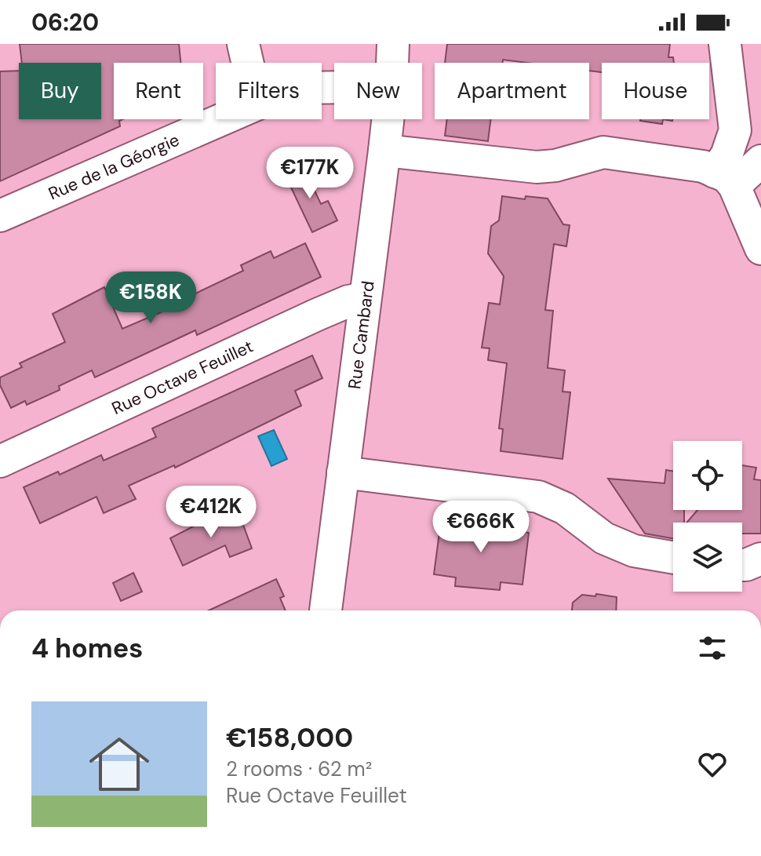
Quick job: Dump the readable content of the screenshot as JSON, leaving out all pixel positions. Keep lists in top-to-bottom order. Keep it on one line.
{"streets":{"street":["Rue de la Géorgie","Rue Cambard","Rue Octave Feuillet"]},"crossings":[["Rue Cambard","Rue Octave Feuillet"]],"page":{"status":"06:20","chip":["Buy","Rent","Filters","New","Apartment","House"],"price":["€177K","€158K","€412K","€666K"],"heading":"4 homes","list":[{"name":"€158,000","note":"2 rooms · 62 m² · Rue Octave Feuillet"}]}}
